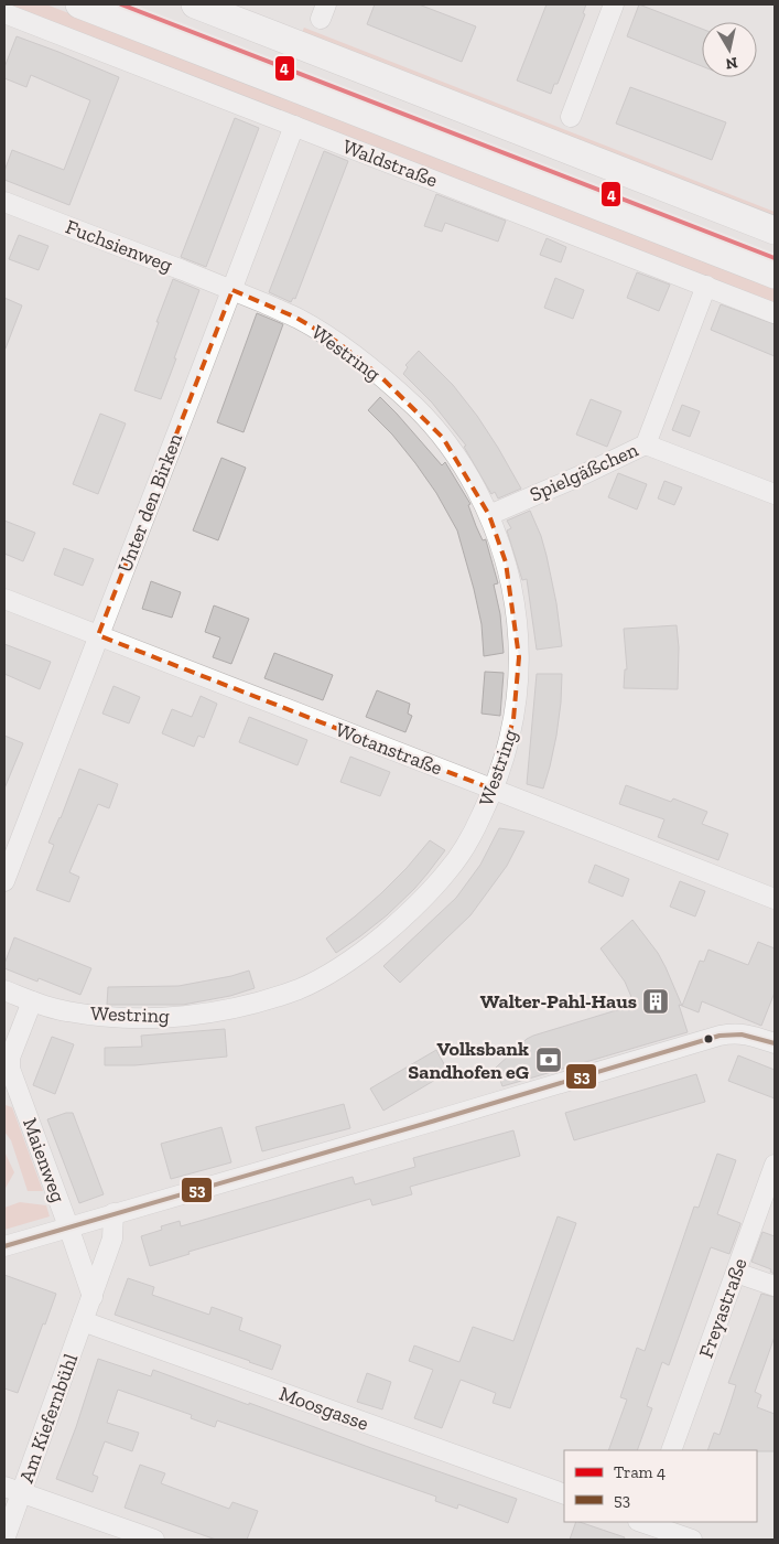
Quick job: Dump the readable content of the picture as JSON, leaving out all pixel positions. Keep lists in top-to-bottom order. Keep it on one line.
{"streets":{"main road":["Waldstraße"],"street":["Fuchsienweg","Westring","Spielgäßchen","Unter den Birken","Wotanstraße","Maienweg","Freyastraße","Moosgasse","Am Kiefernbühl"]},"crossings":[["Waldstraße","Spielgäßchen"],["Waldstraße","Unter den Birken"],["Fuchsienweg","Westring"],["Fuchsienweg","Unter den Birken"],["Westring","Spielgäßchen"],["Westring","Unter den Birken"],["Westring","Wotanstraße"],["Westring","Maienweg"],["Unter den Birken","Wotanstraße"],["Moosgasse","Am Kiefernbühl"]],"places":{"building":["Walter-Pahl-Haus"],"bank":["Volksbank Sandhofen eG"]},"lines":["tram line 4","transit line 53"],"legend":["Tram 4","53"],"north":"bottom"}
